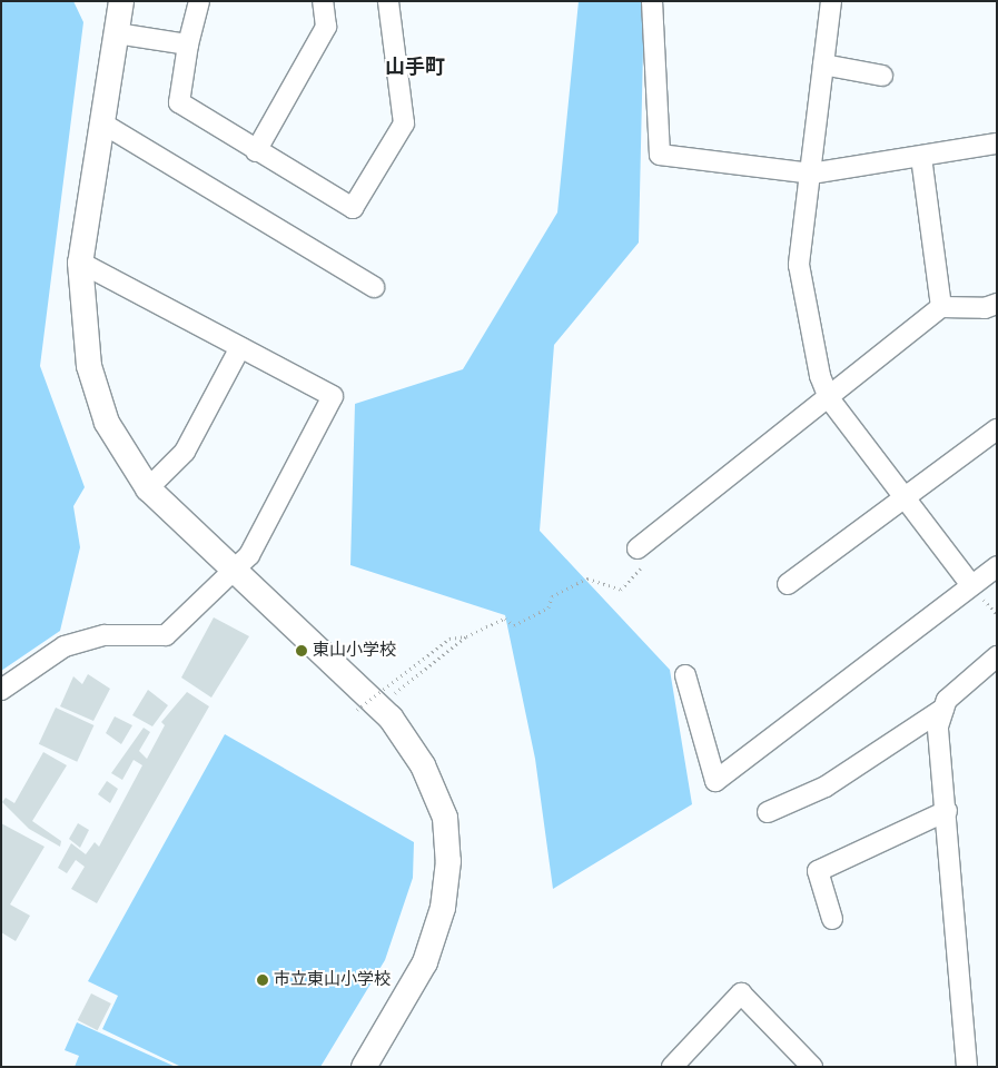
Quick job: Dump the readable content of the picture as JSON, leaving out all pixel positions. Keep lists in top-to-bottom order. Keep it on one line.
{"districts":["山手町"],"places":["東山小学校","市立東山小学校"]}
